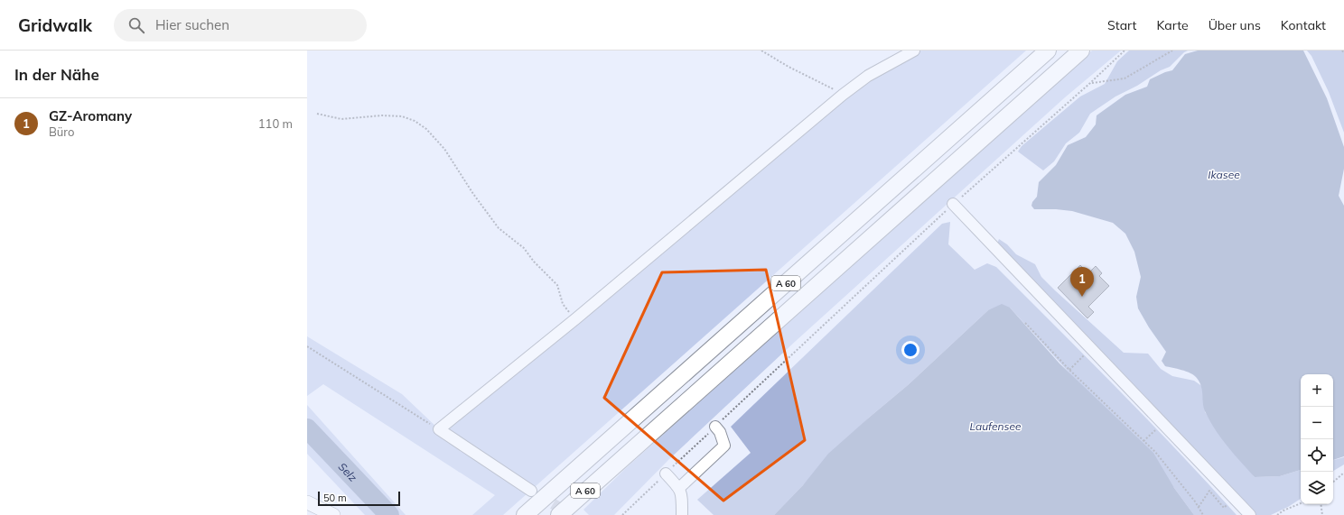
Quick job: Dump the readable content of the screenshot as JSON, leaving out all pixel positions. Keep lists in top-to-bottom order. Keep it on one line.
{"streets":{"highway":["A 60"]},"water":["Ikasee","Laufensee","Selz"],"scale_bar":"50 m","page":{"header":"Gridwalk","search":"Hier suchen","nav":["Start","Karte","Über uns","Kontakt"],"heading":"In der Nähe","list":[{"mark":"1","name":"GZ-Aromany","note":"Büro","value":"110 m"}],"pins":"1","map_buttons":["+","−"],"scale":"50 m"}}
